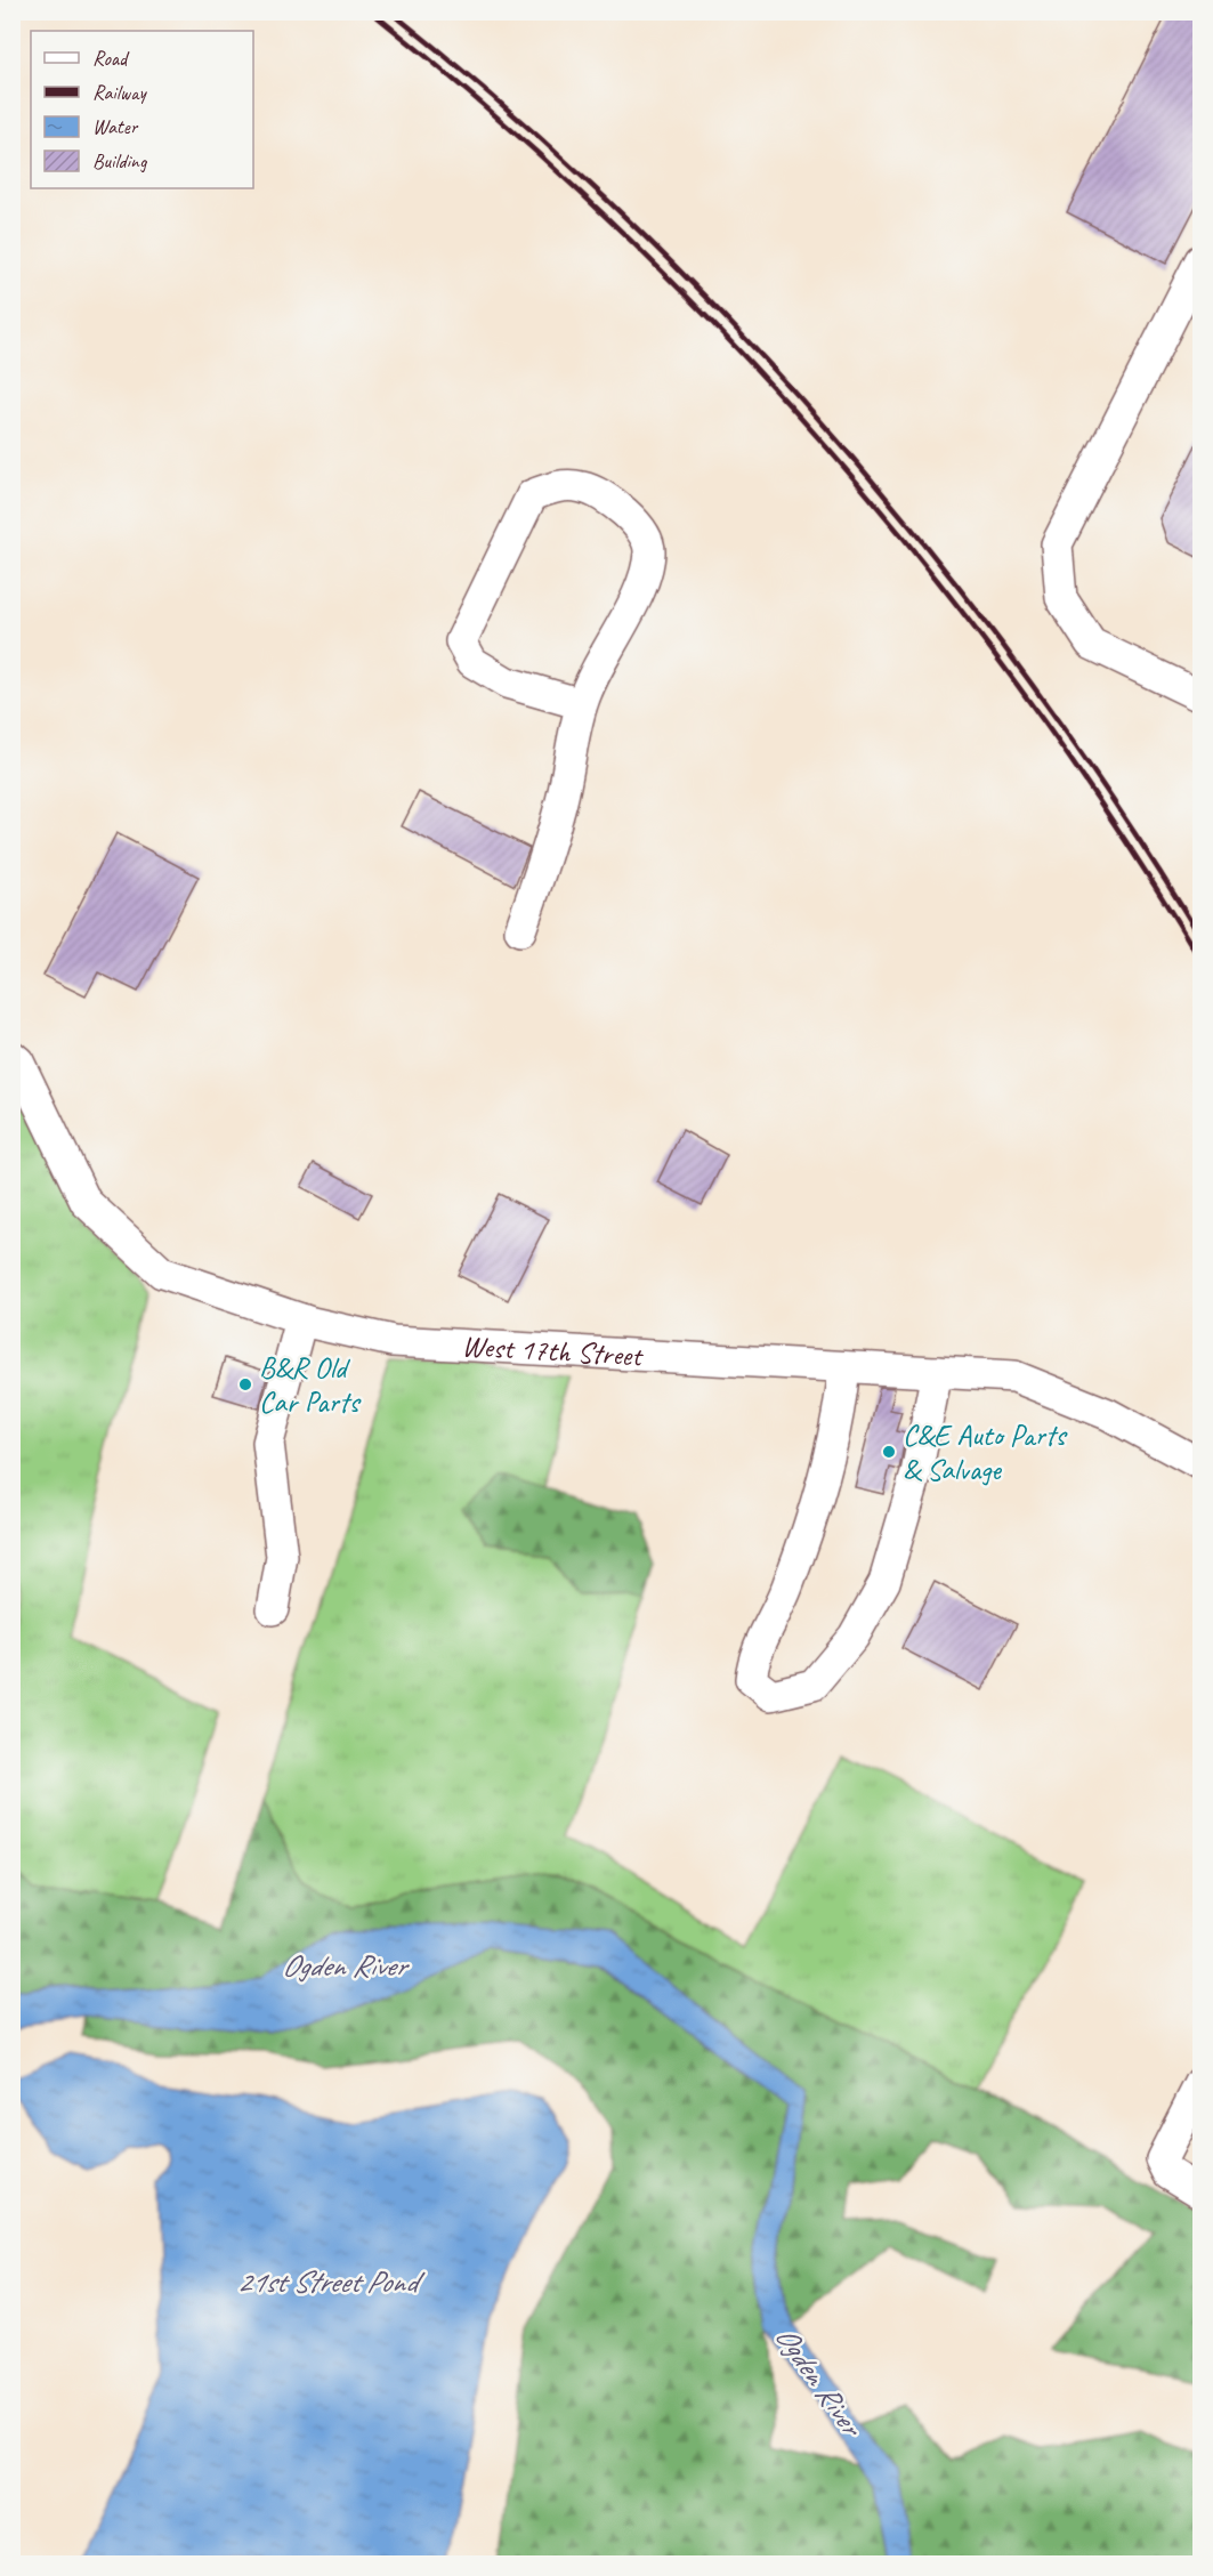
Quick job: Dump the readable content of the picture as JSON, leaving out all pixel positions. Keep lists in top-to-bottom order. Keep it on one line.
{"streets":{"street":["West 17th Street"]},"water":["Ogden River","21st Street Pond"],"places":["B&R Old Car Parts","C&E Auto Parts & Salvage"],"legend":["Road","Railway","Water","Building"]}
